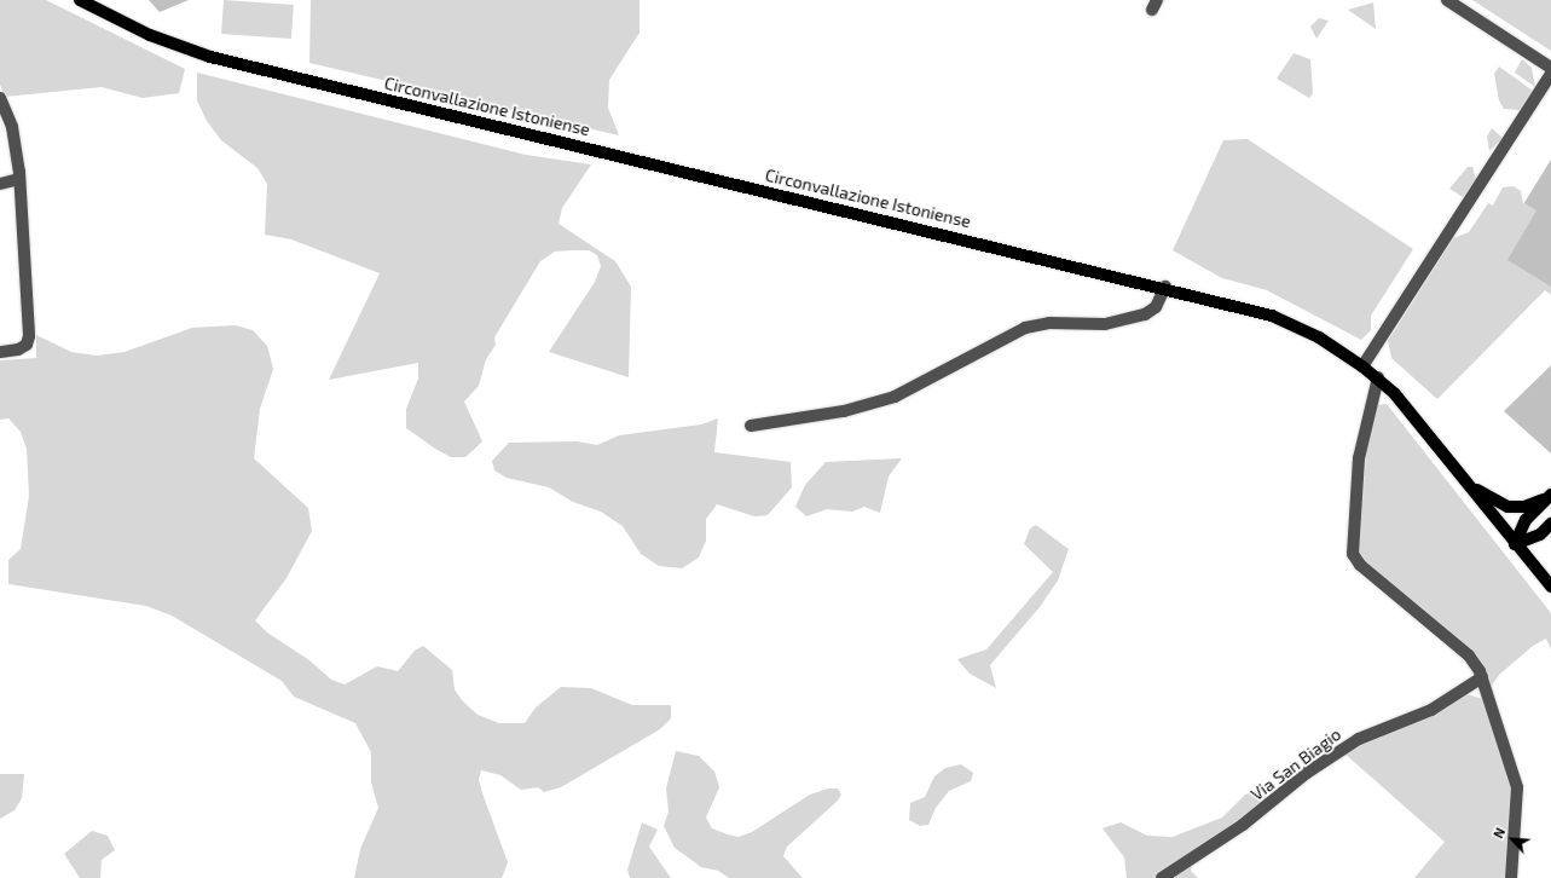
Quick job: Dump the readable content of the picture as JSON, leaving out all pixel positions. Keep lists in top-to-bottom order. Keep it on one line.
{"streets":{"main road":["Circonvallazione Istoniense"],"street":["Via San Biagio"]},"north":"top left"}
